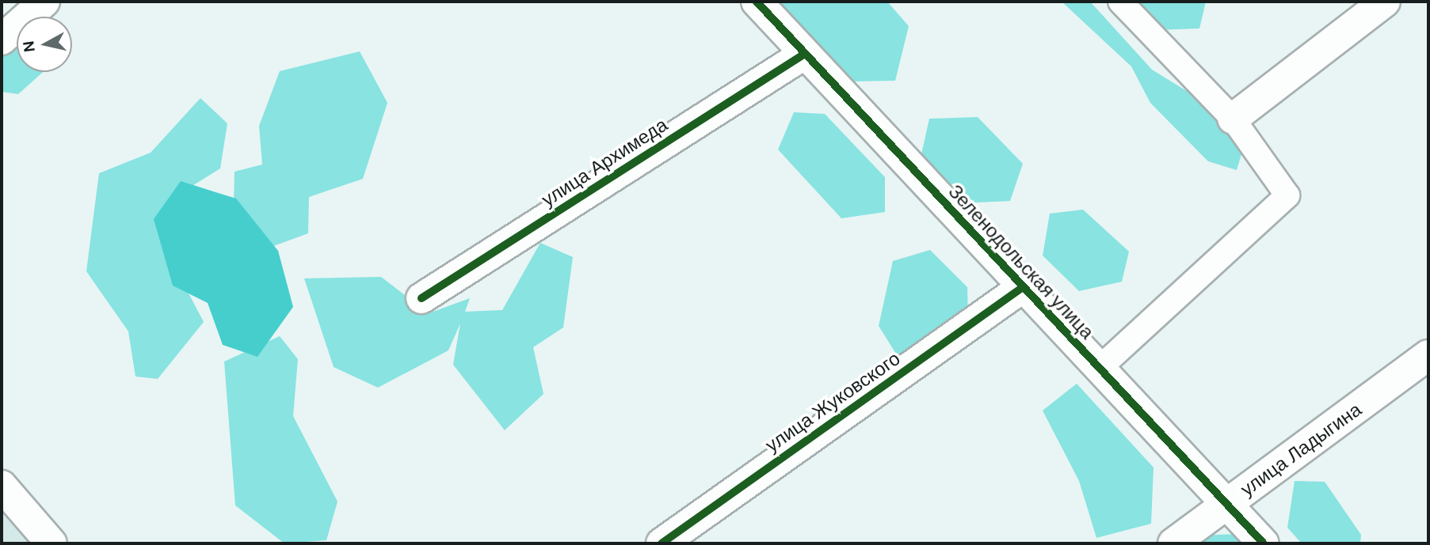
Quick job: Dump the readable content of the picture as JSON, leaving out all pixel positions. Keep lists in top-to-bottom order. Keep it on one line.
{"streets":{"street":["улица Архимеда","Зеленодольская улица","улица Жуковского","улица Ладыгина"]},"crossings":[["улица Архимеда","Зеленодольская улица"],["Зеленодольская улица","улица Жуковского"],["Зеленодольская улица","улица Ладыгина"]],"north":"left"}
